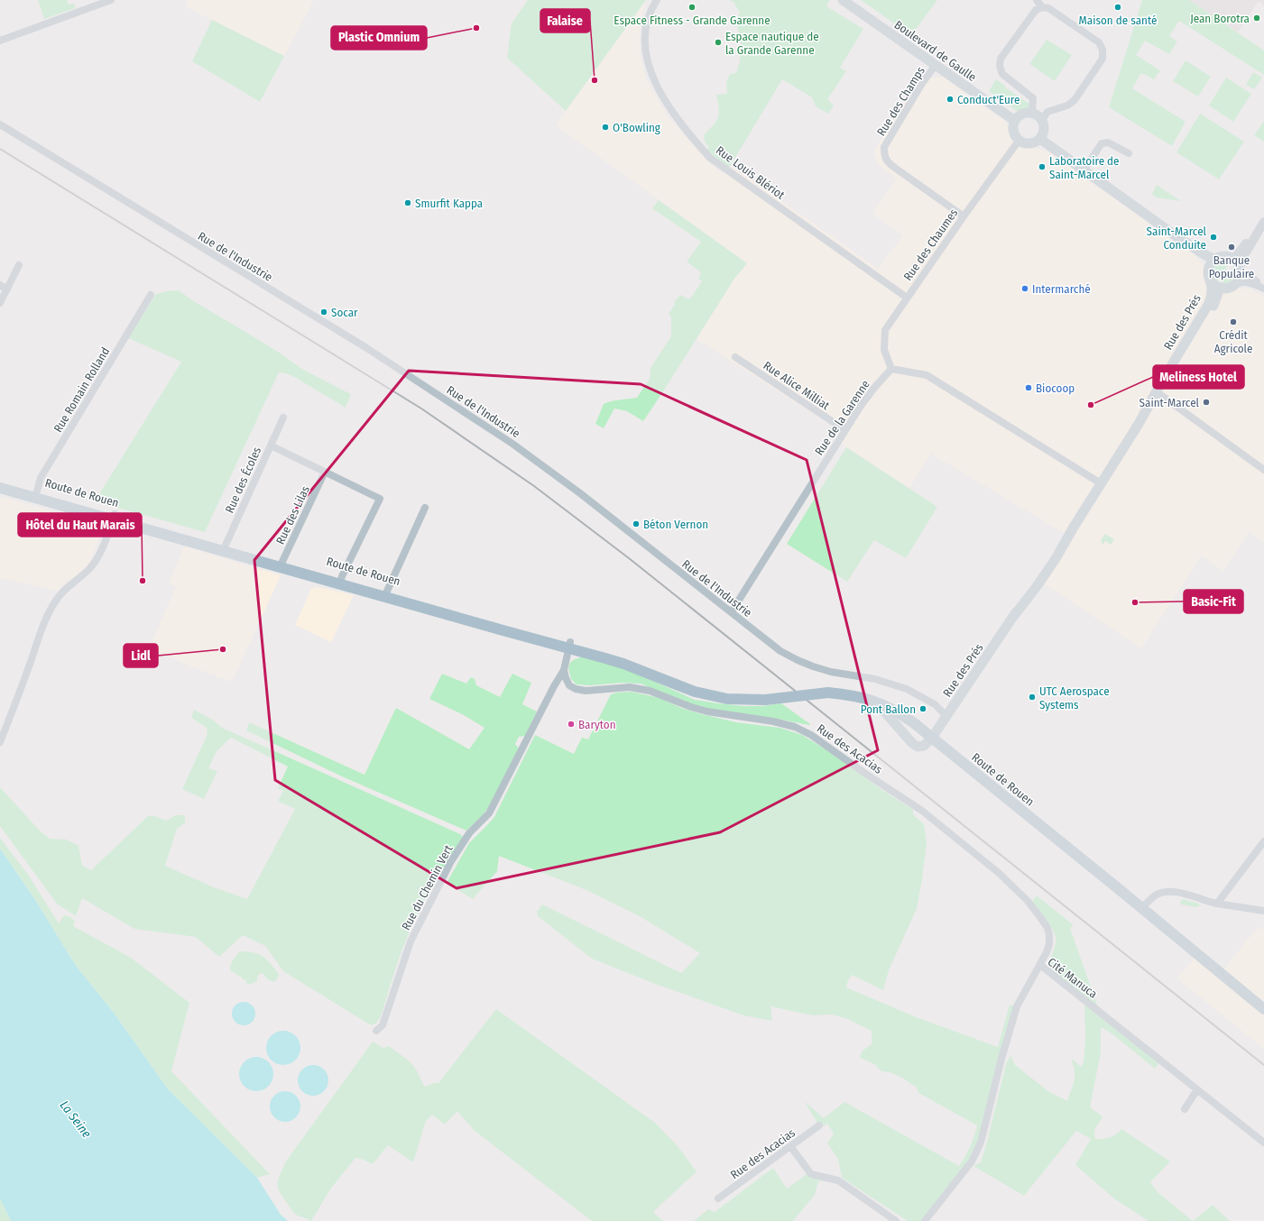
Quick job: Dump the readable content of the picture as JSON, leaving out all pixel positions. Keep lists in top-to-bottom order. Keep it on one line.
{"streets":{"main road":["Boulevard de Gaulle","Rue des Prés","Route de Rouen"],"street":["Rue des Champs","Rue Louis Blériot","Rue des Chaumes","Rue de l'Industrie","Rue Alice Milliat","Rue Romain Rolland","Rue de la Garenne","Rue des Écoles","Rue des Lilas","Rue des Acacias","Rue du Chemin Vert","Cité Manuca"]},"crossings":[["Boulevard de Gaulle","Rue des Champs"],["Boulevard de Gaulle","Rue des Chaumes"],["Rue des Champs","Rue des Chaumes"],["Rue Louis Blériot","Rue des Chaumes"],["Rue des Chaumes","Rue de la Garenne"],["Rue de l'Industrie","Rue des Prés"],["Rue de l'Industrie","Rue de la Garenne"],["Rue des Prés","Route de Rouen"],["Rue Alice Milliat","Rue de la Garenne"],["Rue Romain Rolland","Route de Rouen"],["Rue des Écoles","Route de Rouen"],["Route de Rouen","Rue des Lilas"],["Route de Rouen","Rue du Chemin Vert"],["Rue des Acacias","Cité Manuca"]],"water":["La Seine"],"places":["Espace Fitness - Grande Garenne","Maison de santé","Jean Borotra","Plastic Omnium","Espace nautique de la Grande Garenne","Falaise","Conduct'Eure","O'Bowling","Laboratoire de Saint-Marcel","Smurfit Kappa","Saint-Marcel Conduite","Banque Populaire","Intermarché","Socar","Crédit Agricole","Biocoop","Saint-Marcel","Meliness Hotel","Béton Vernon","Hôtel du Haut Marais","Basic-Fit","Lidl","UTC Aerospace Systems","Pont Ballon","Baryton"]}
